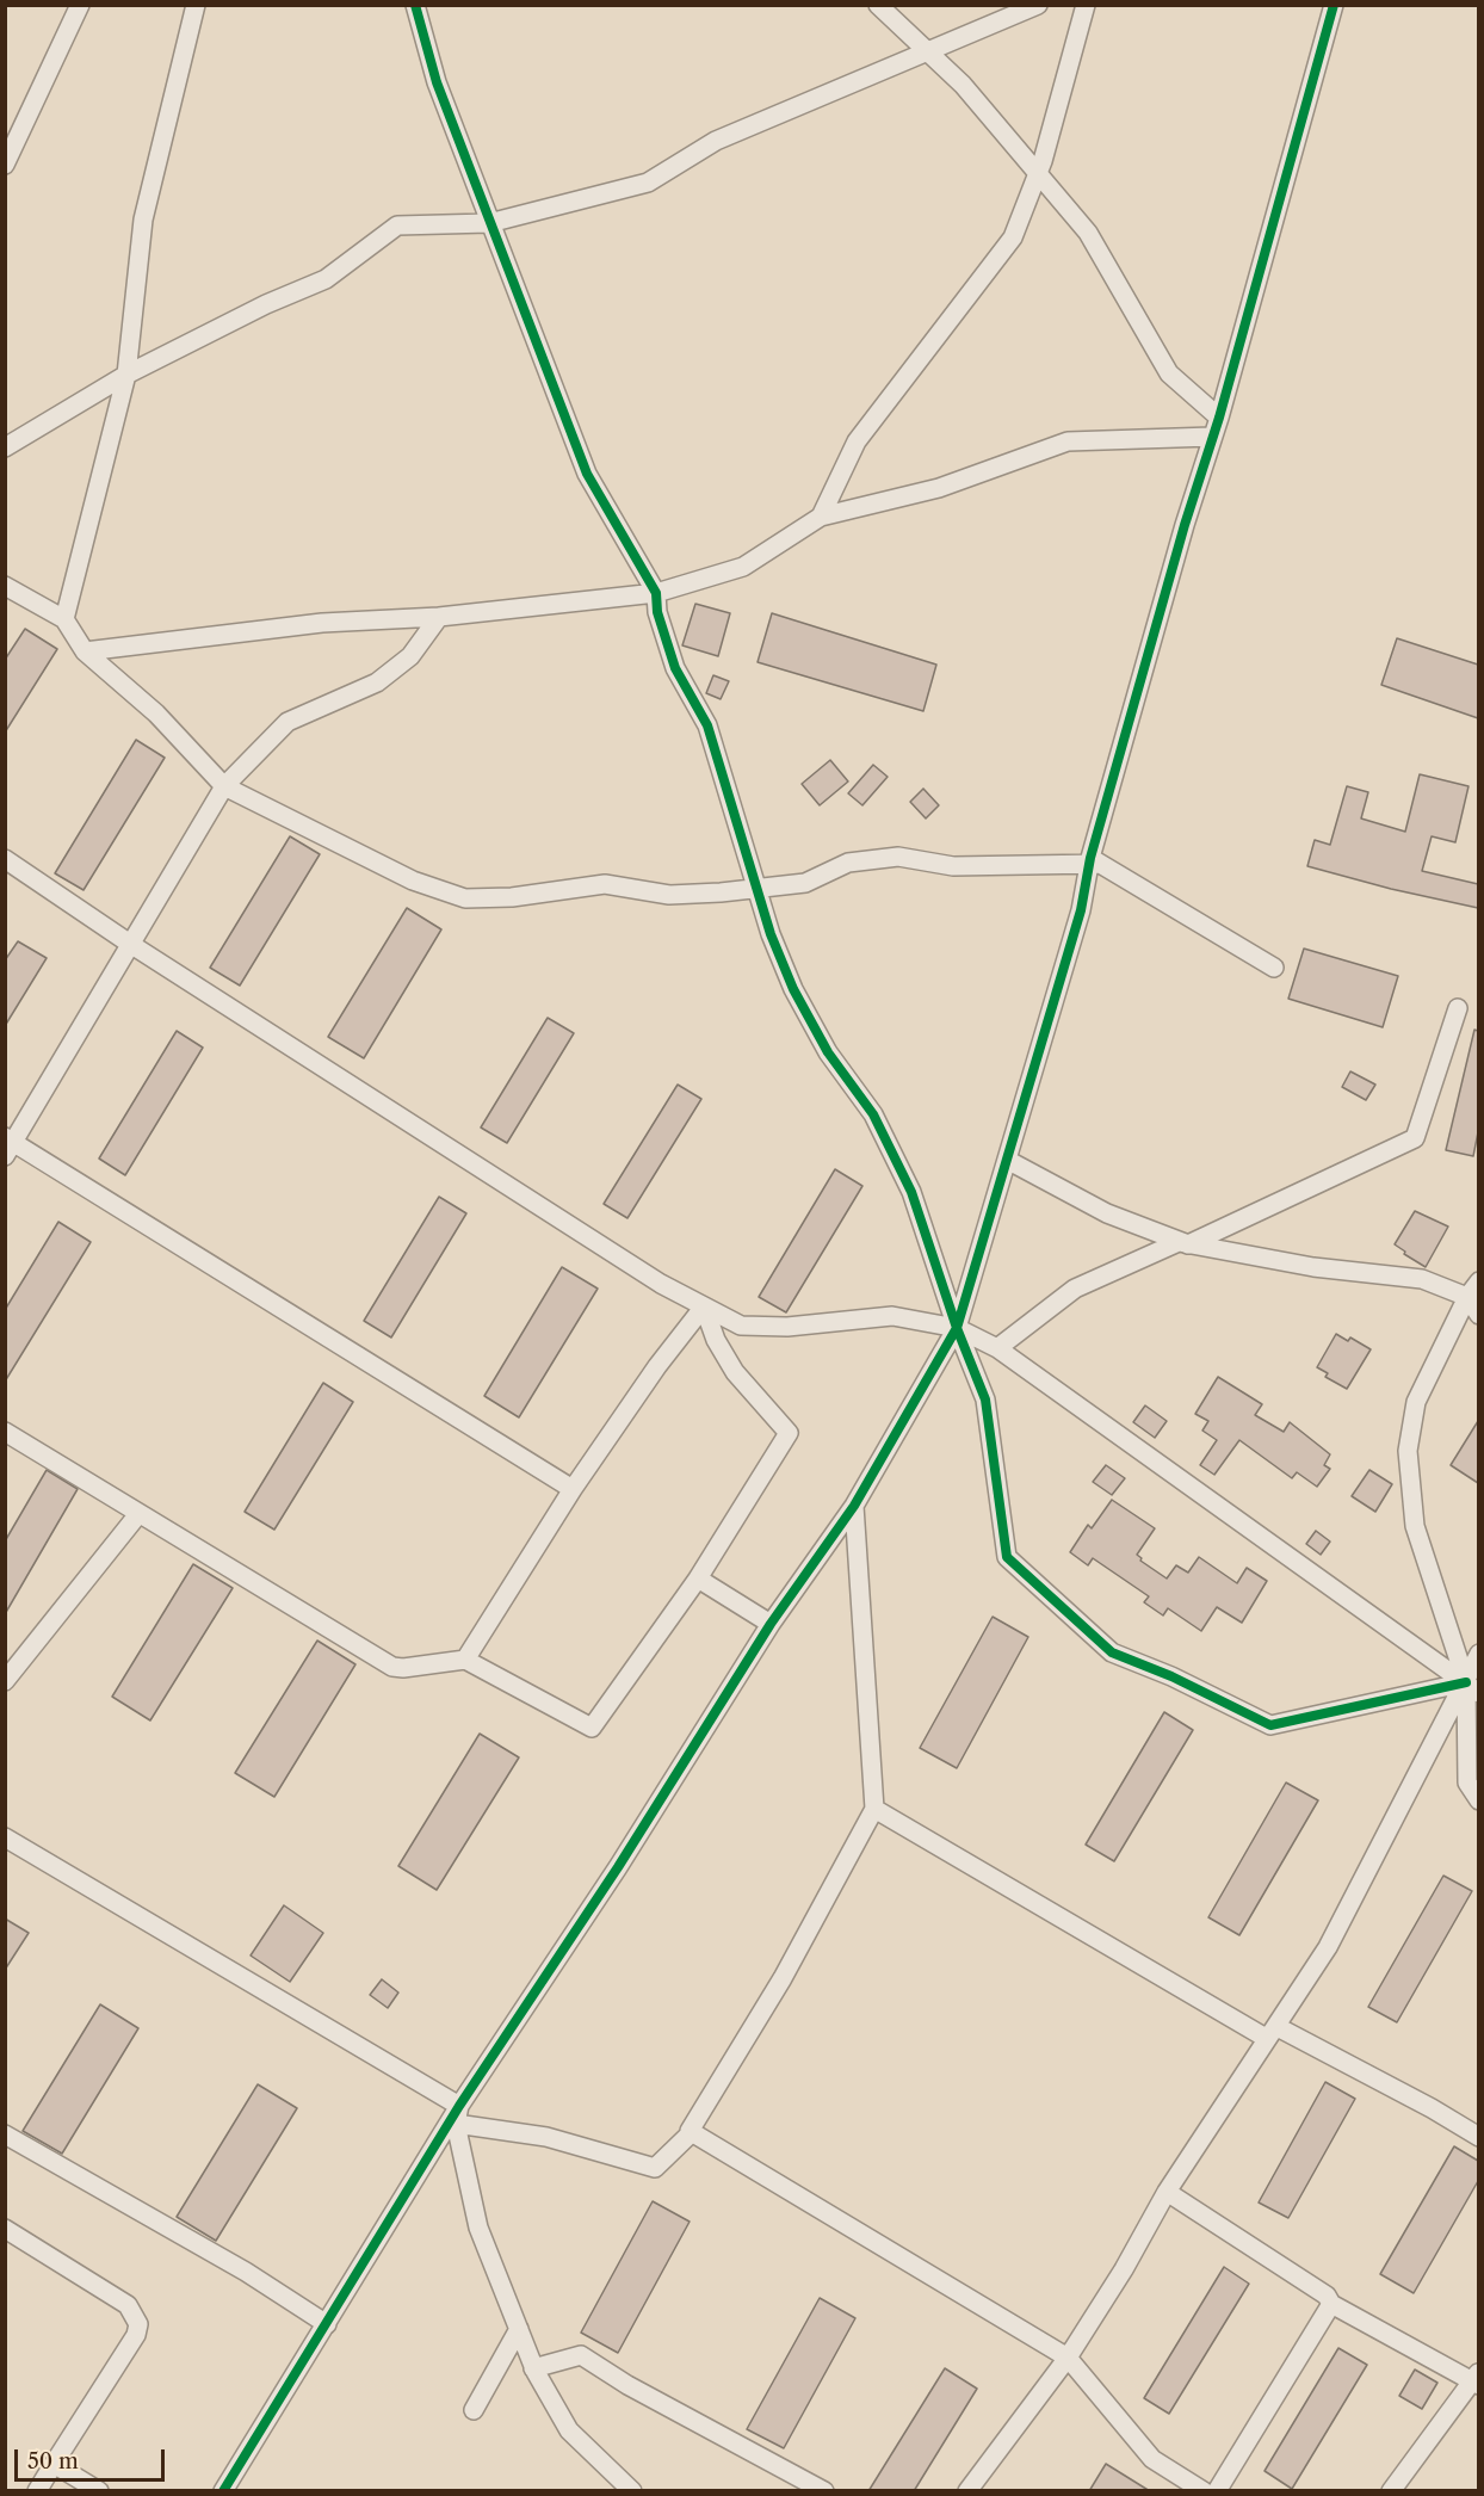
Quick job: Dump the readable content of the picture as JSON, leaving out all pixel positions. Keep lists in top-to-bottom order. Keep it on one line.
{"scale_bar":"50 m"}
